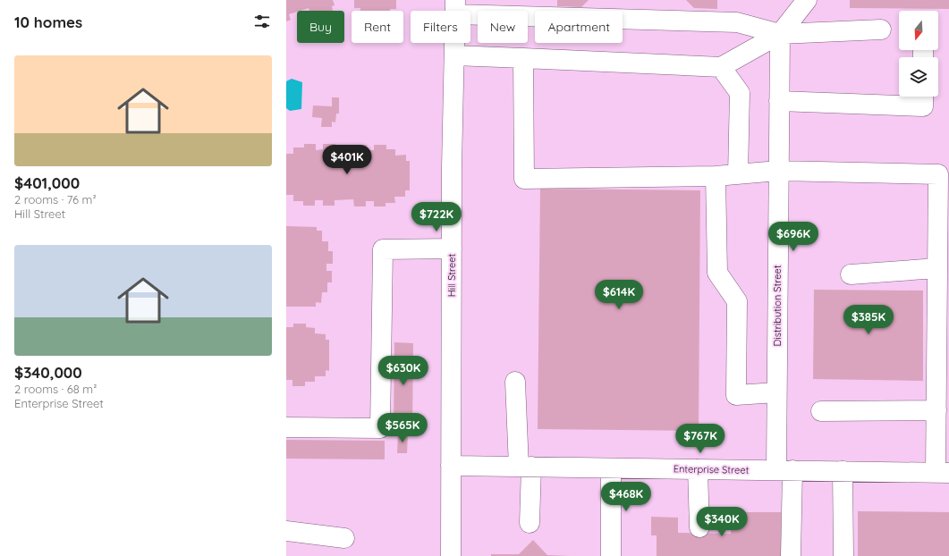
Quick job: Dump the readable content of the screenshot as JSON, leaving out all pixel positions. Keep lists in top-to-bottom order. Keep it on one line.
{"streets":{"street":["Hill Street","Distribution Street","Enterprise Street"]},"crossings":[["Hill Street","Enterprise Street"],["Distribution Street","Enterprise Street"]],"north":"bottom","page":{"heading":"10 homes","chip":["Buy","Rent","Filters","New","Apartment"],"list":[{"name":"$401,000","note":"2 rooms · 76 m² · Hill Street"},{"name":"$340,000","note":"2 rooms · 68 m² · Enterprise Street"}],"price":["$401K","$722K","$696K","$614K","$385K","$630K","$565K","$767K","$468K","$340K"]}}
